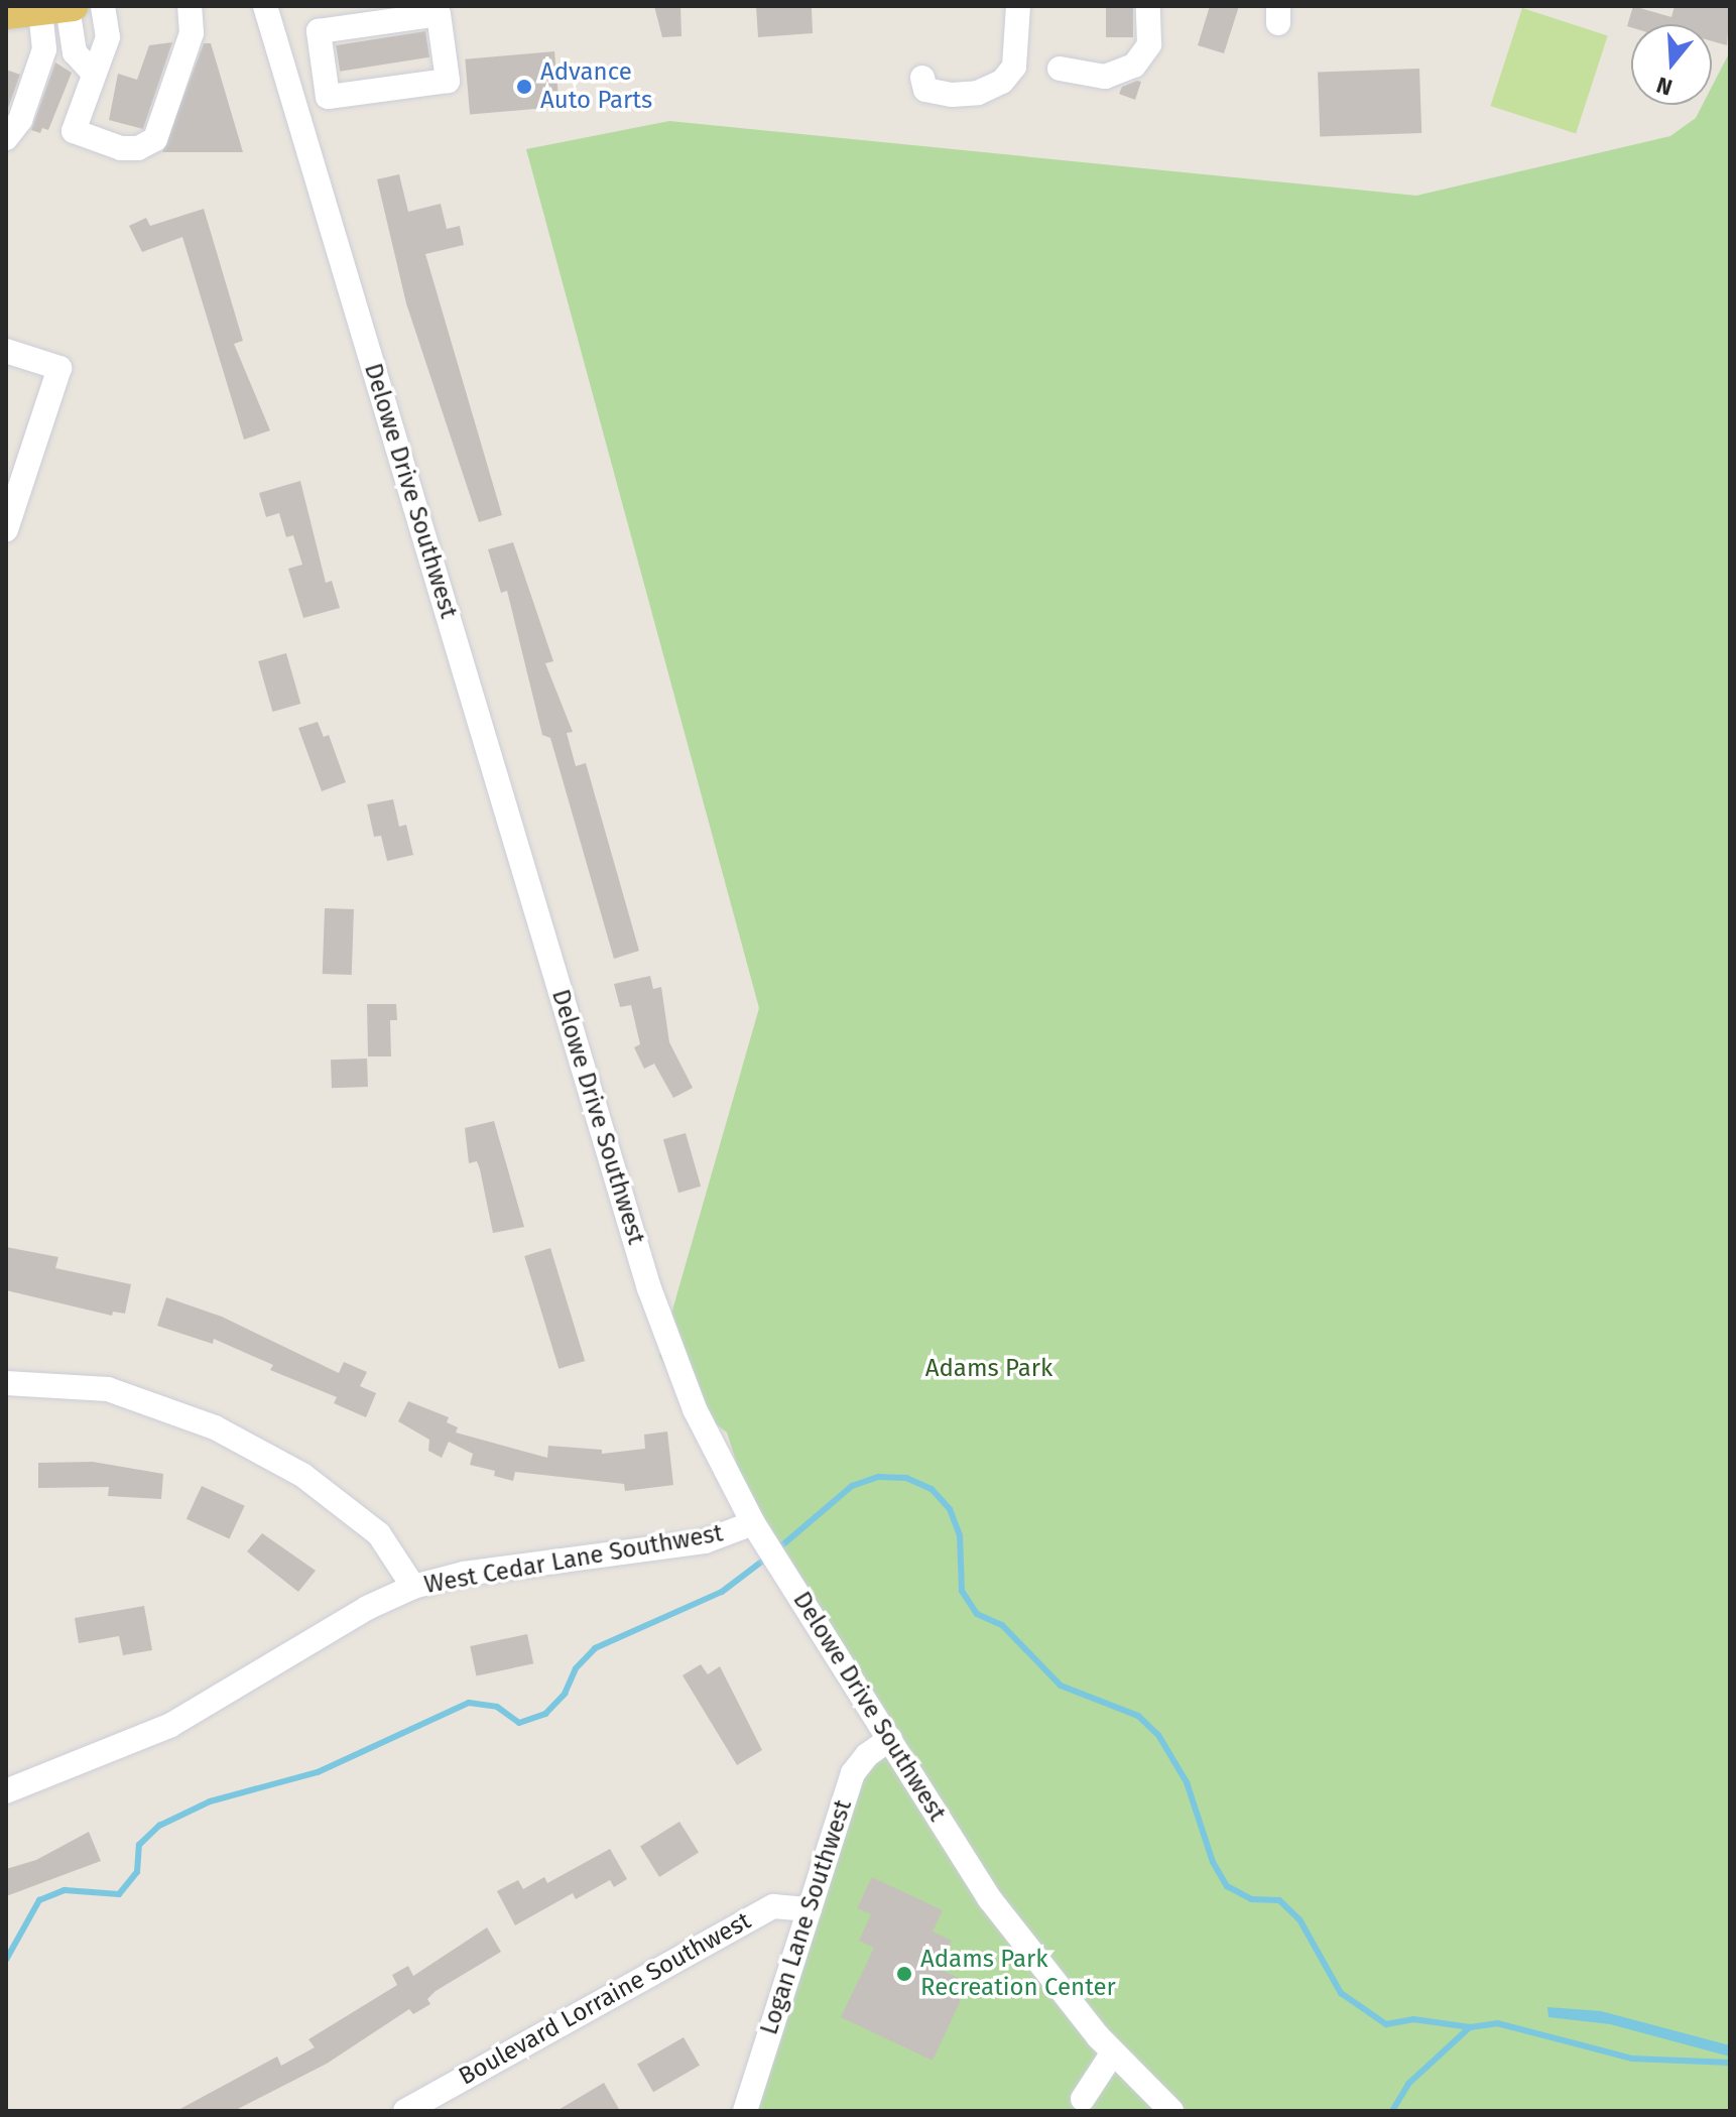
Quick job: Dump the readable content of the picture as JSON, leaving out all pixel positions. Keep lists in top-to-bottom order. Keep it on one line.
{"streets":{"street":["Delowe Drive Southwest","West Cedar Lane Southwest","Logan Lane Southwest","Boulevard Lorraine Southwest"]},"crossings":[["Delowe Drive Southwest","West Cedar Lane Southwest"],["Delowe Drive Southwest","Logan Lane Southwest"],["Logan Lane Southwest","Boulevard Lorraine Southwest"]],"parks":["Adams Park"],"places":["Advance Auto Parts","Adams Park Recreation Center"],"north":"bottom"}
